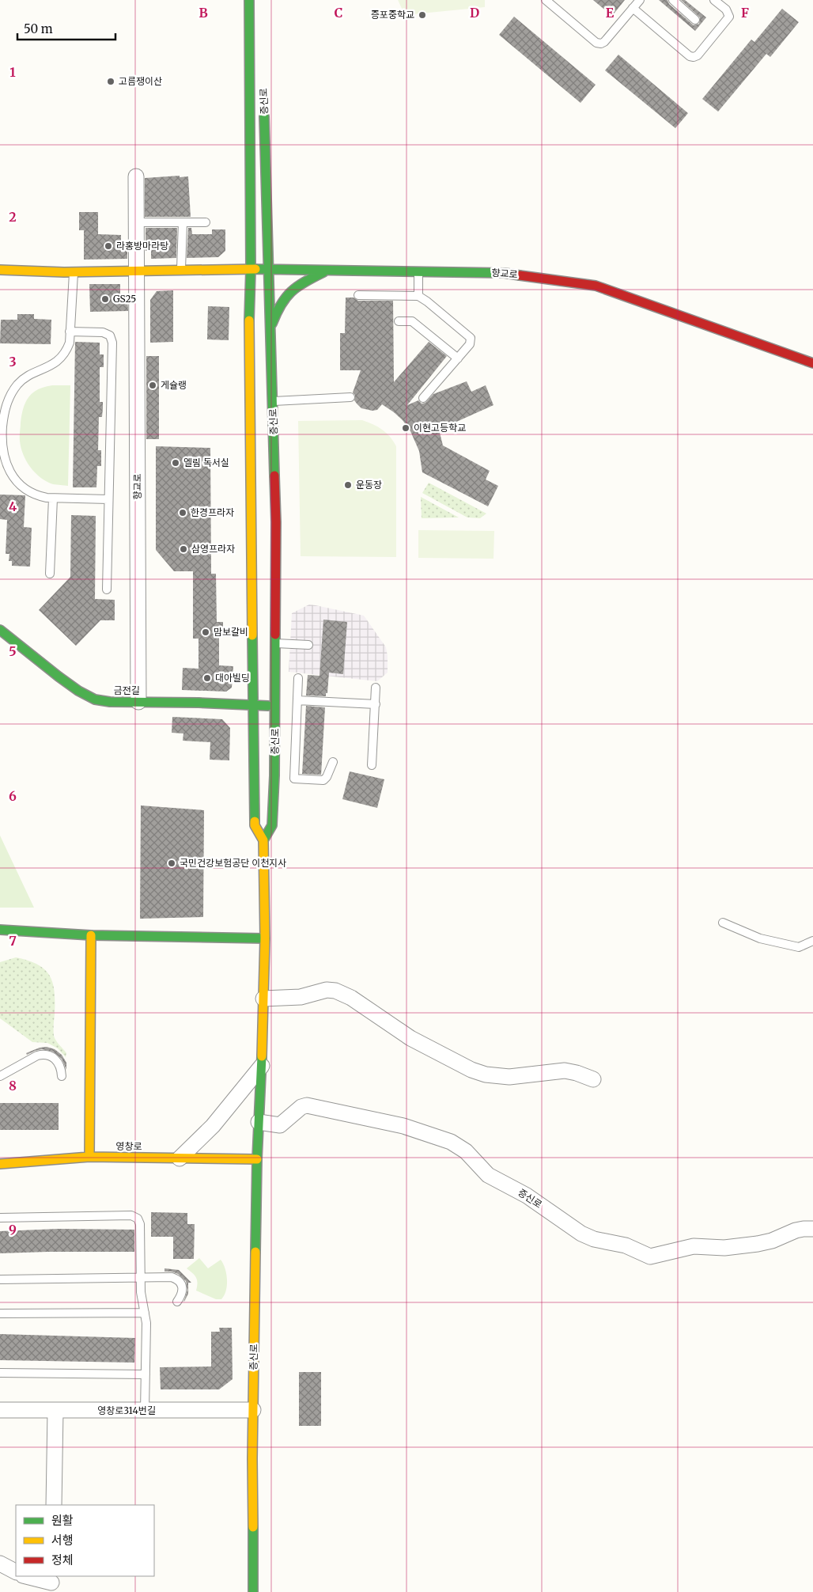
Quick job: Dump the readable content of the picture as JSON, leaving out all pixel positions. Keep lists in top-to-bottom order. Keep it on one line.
{"streets":{"main road":["증신로","향교로","금전길","영창로"],"street":["영창로314번길"]},"crossings":[["증신로","향교로"],["증신로","금전길"],["증신로","영창로"],["증신로","영창로314번길"],["향교로","금전길"]],"places":["증포중학교","고름쟁이산","라홍방마라탕","GS25","게슐랭","이현고등학교","엘림 독서실","운동장","한경프라자","삼영프라자","맘보갈비","대아빌딩","국민건강보험공단 이천지사"],"legend":["원활","서행","정체"],"scale_bar":"50 m","grid":{"columns":["B","C","D","E","F"],"rows":["1","2","3","4","5","6","7","8","9"]}}
